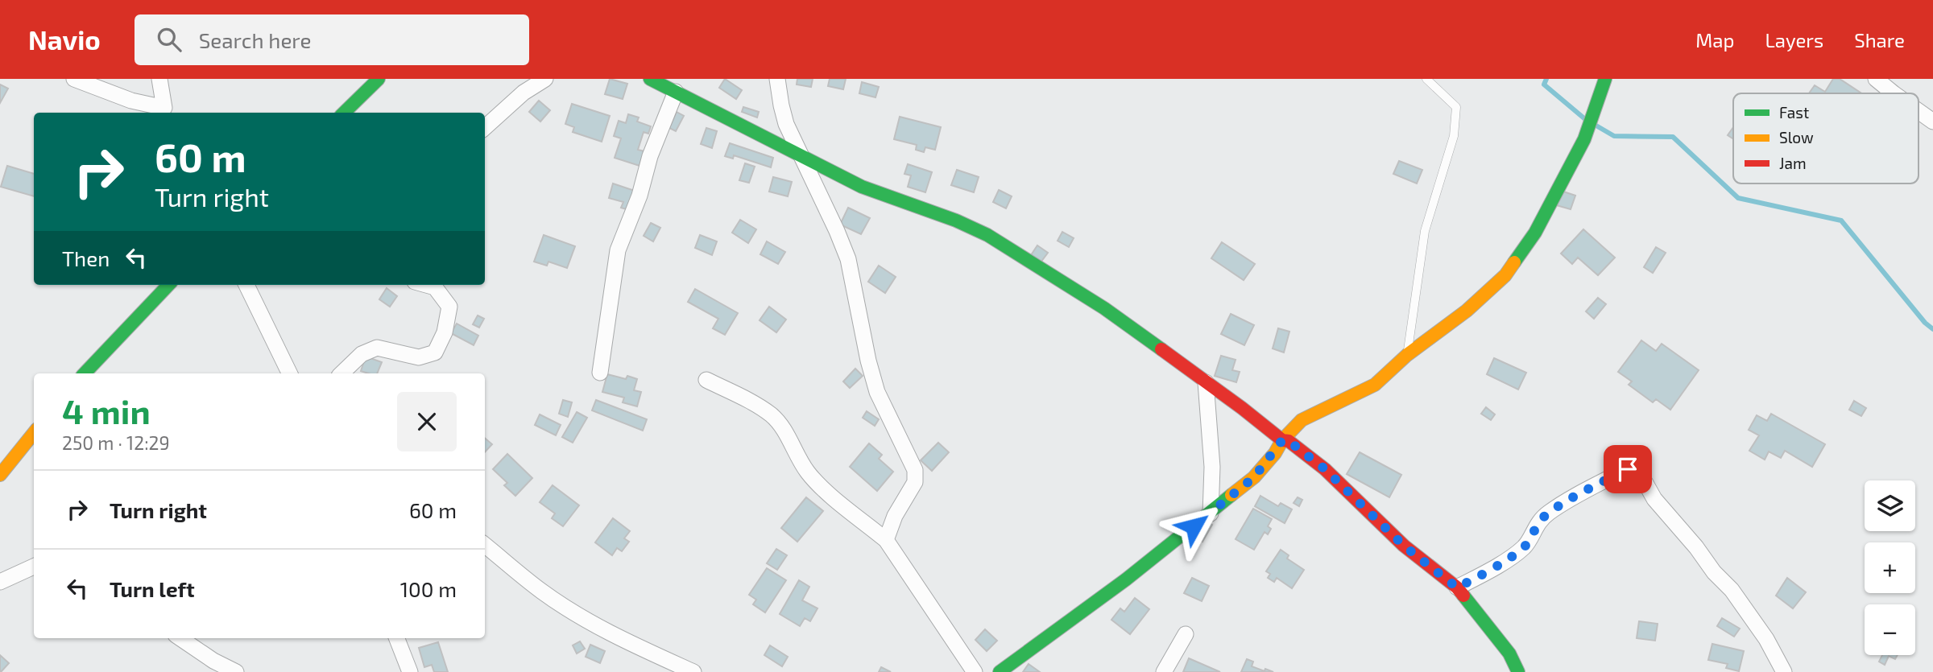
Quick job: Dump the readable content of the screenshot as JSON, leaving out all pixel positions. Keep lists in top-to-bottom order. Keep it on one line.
{"legend":["Fast","Slow","Jam"],"page":{"header":"Navio","search":"Search here","nav":["Map","Layers","Share"],"turn":["60 m","Turn right"],"then":"Then","heading":["4 min","250 m · 12:29"],"list":[{"name":"Turn right","value":"60 m"},{"name":"Turn left","value":"100 m"}],"map_buttons":["+","−"]}}
